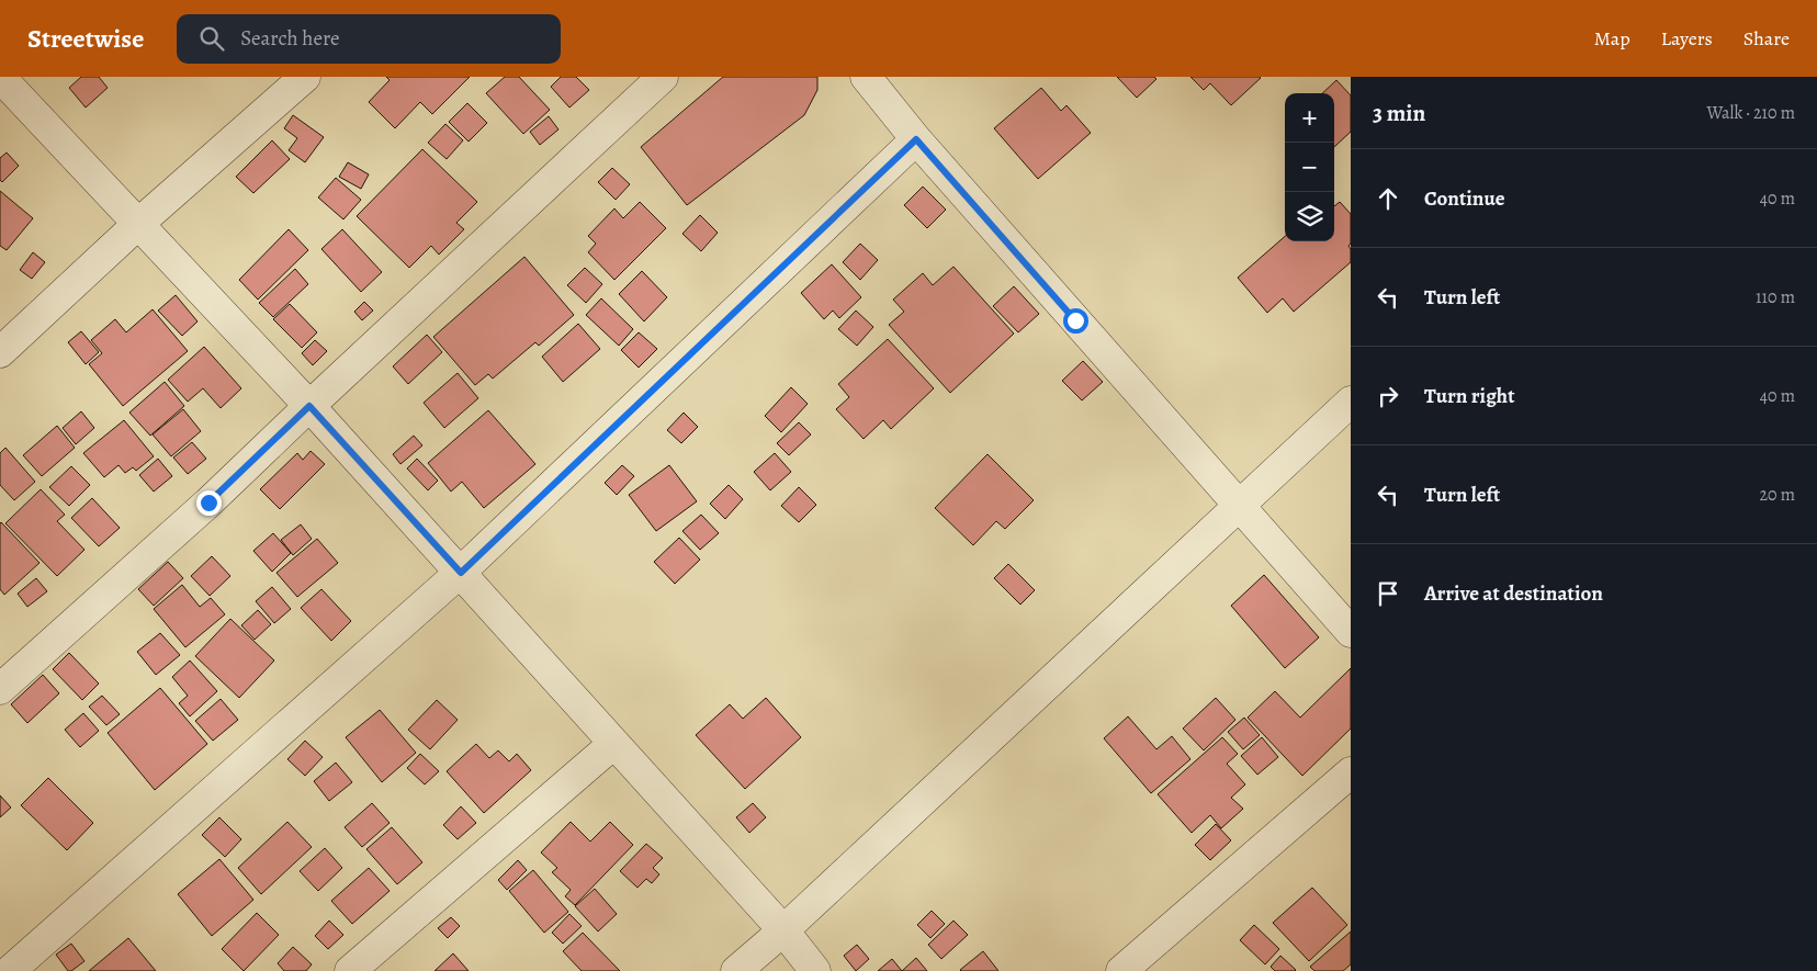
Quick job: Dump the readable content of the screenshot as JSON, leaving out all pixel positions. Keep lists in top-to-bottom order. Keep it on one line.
{"page":{"header":"Streetwise","search":"Search here","nav":["Map","Layers","Share"],"heading":["3 min","Walk · 210 m"],"map_buttons":["+","−"],"list":[["Continue","40 m"],["Turn left","110 m"],["Turn right","40 m"],["Turn left","20 m"],"Arrive at destination"]}}
